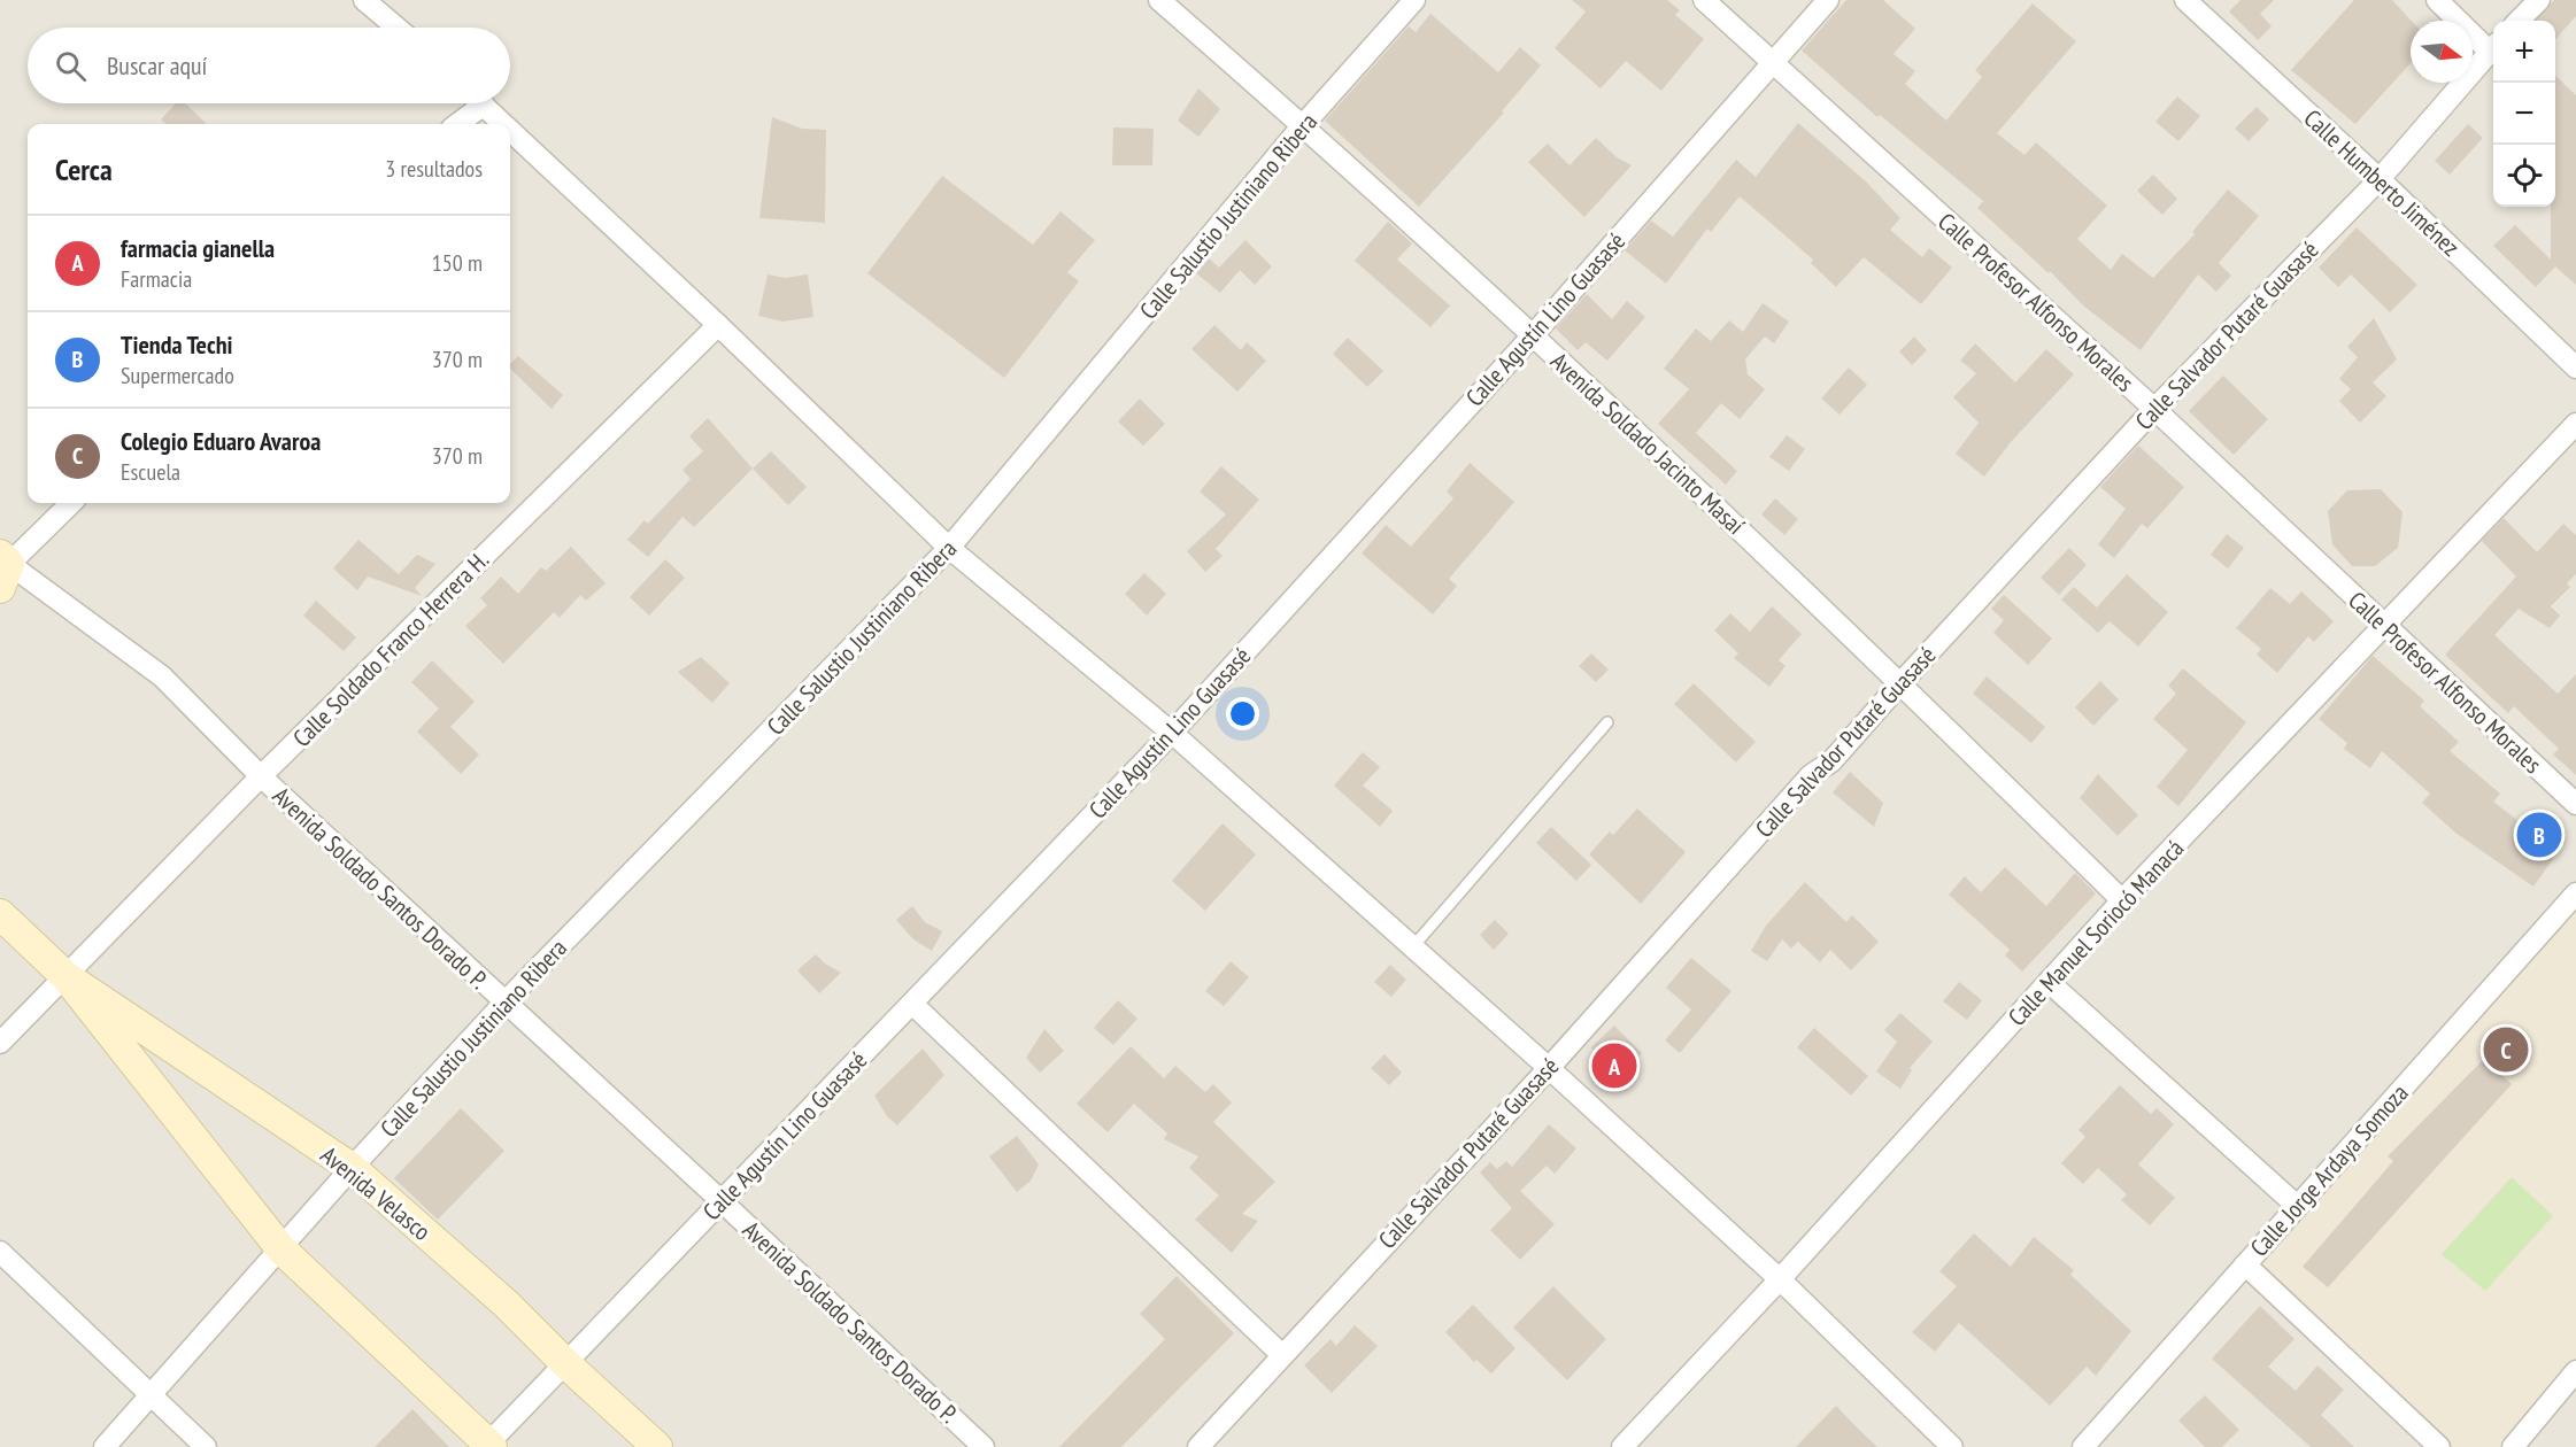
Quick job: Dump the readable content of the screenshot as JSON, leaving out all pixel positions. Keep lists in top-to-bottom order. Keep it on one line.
{"streets":{"street":["Calle Humberto Jiménez","Calle Salustio Justiniano Ribera","Calle Profesor Alfonso Morales","Calle Agustín Lino Guasasé","Calle Salvador Putaré Guasasé","Avenida Soldado Jacinto Masaí","Calle Soldado Franco Herrera H.","Avenida Soldado Santos Dorado P.","Calle Manuel Soriocó Manacá","Calle Jorge Ardaya Somoza","Avenida Velasco"]},"crossings":[["Calle Humberto Jiménez","Calle Salvador Putaré Guasasé"],["Calle Salustio Justiniano Ribera","Avenida Soldado Jacinto Masaí"],["Calle Salustio Justiniano Ribera","Avenida Soldado Santos Dorado P."],["Calle Salustio Justiniano Ribera","Avenida Velasco"],["Calle Profesor Alfonso Morales","Calle Agustín Lino Guasasé"],["Calle Profesor Alfonso Morales","Calle Salvador Putaré Guasasé"],["Calle Profesor Alfonso Morales","Calle Manuel Soriocó Manacá"],["Calle Agustín Lino Guasasé","Avenida Soldado Jacinto Masaí"],["Calle Agustín Lino Guasasé","Avenida Soldado Santos Dorado P."],["Calle Agustín Lino Guasasé","Avenida Velasco"],["Calle Salvador Putaré Guasasé","Avenida Soldado Jacinto Masaí"],["Avenida Soldado Jacinto Masaí","Calle Manuel Soriocó Manacá"],["Calle Soldado Franco Herrera H.","Avenida Soldado Santos Dorado P."],["Calle Soldado Franco Herrera H.","Avenida Velasco"]],"north":"right","page":{"map_buttons":["+","−"],"search":"Buscar aquí","heading":["Cerca","3 resultados"],"list":[{"mark":"A","name":"farmacia gianella","note":"Farmacia","value":"150 m"},{"mark":"B","name":"Tienda Techi","note":"Supermercado","value":"370 m"},{"mark":"C","name":"Colegio Eduaro Avaroa","note":"Escuela","value":"370 m"}],"pins":["B","C","A"]}}
